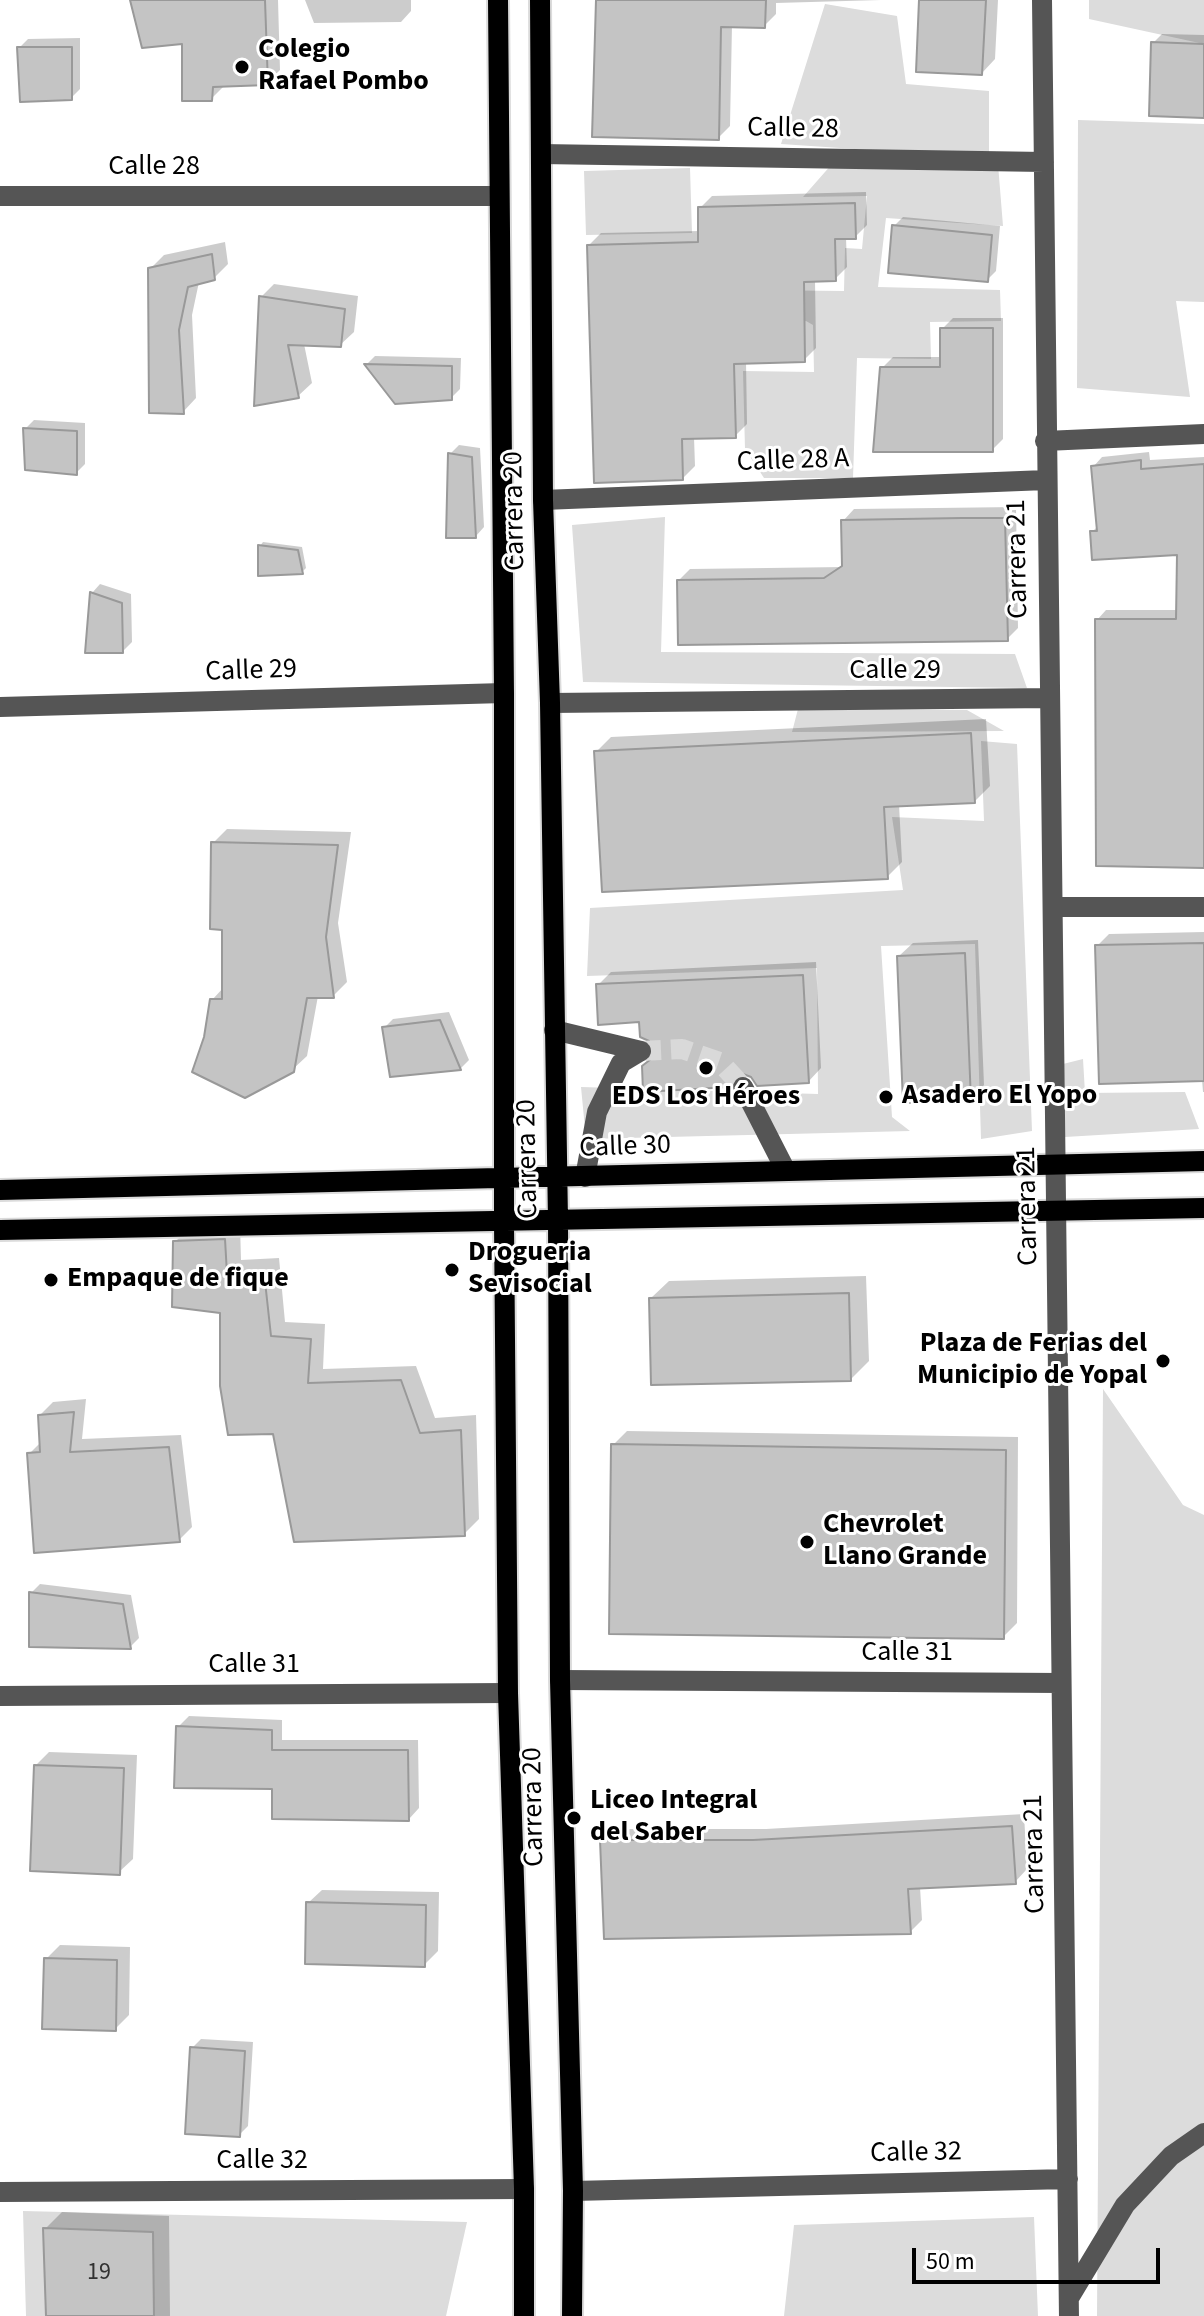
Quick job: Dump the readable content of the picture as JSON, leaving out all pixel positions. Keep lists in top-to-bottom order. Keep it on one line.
{"streets":{"main road":["Carrera 20","Calle 30"],"street":["Calle 28","Calle 28 A","Carrera 21","Calle 29","Calle 31","Calle 32"]},"crossings":[["Calle 28","Carrera 20"],["Calle 28","Carrera 21"],["Calle 28 A","Carrera 20"],["Calle 28 A","Carrera 21"],["Carrera 20","Calle 29"],["Carrera 20","Calle 30"],["Carrera 20","Calle 31"],["Carrera 20","Calle 32"],["Carrera 21","Calle 29"],["Carrera 21","Calle 30"],["Carrera 21","Calle 31"],["Carrera 21","Calle 32"]],"places":["Colegio Rafael Pombo","EDS Los Héroes","Asadero El Yopo","Drogueria Sevisocial","Empaque de fique","Plaza de Ferias del Municipio de Yopal","Chevrolet Llano Grande","Liceo Integral del Saber"],"house_numbers":["19"],"scale_bar":"50 m"}
